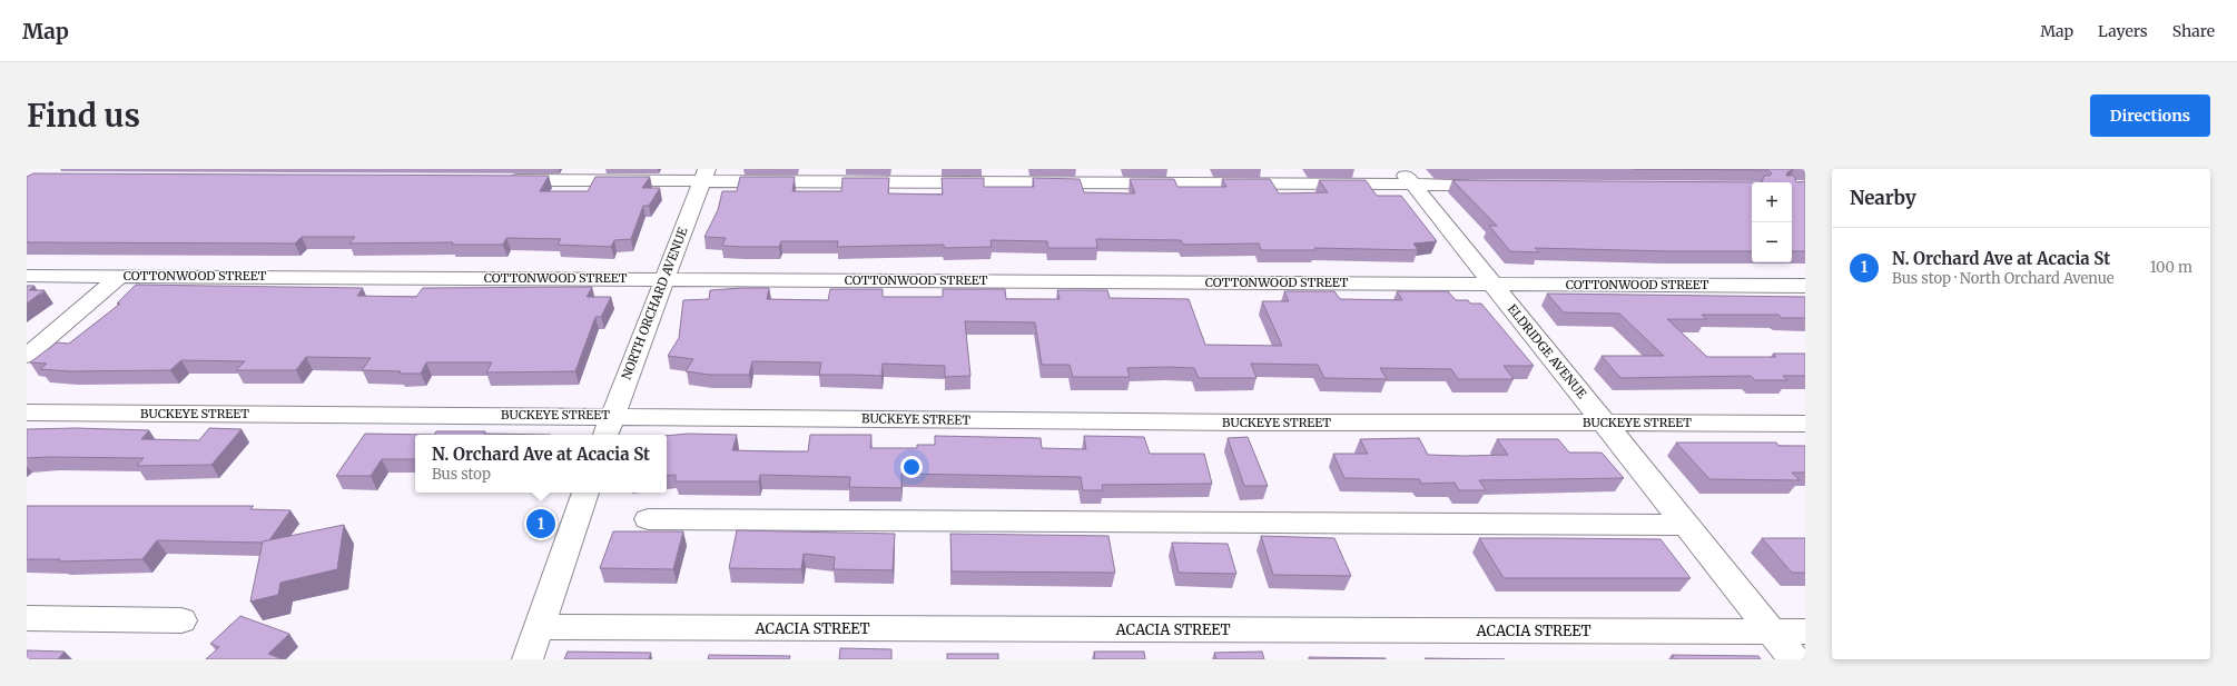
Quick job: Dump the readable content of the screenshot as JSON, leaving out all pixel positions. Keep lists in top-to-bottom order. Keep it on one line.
{"streets":{"street":["COTTONWOOD STREET","NORTH ORCHARD AVENUE","ELDRIDGE AVENUE","BUCKEYE STREET","ACACIA STREET"]},"crossings":[["COTTONWOOD STREET","NORTH ORCHARD AVENUE"],["COTTONWOOD STREET","ELDRIDGE AVENUE"],["NORTH ORCHARD AVENUE","BUCKEYE STREET"],["ELDRIDGE AVENUE","BUCKEYE STREET"],["ELDRIDGE AVENUE","ACACIA STREET"]],"page":{"header":"Map","nav":["Map","Layers","Share"],"buttons":"Directions","title":"Find us","heading":"Nearby","map_buttons":["+","−"],"list":[{"mark":"1","name":"N. Orchard Ave at Acacia St","note":"Bus stop · North Orchard Avenue","value":"100 m"}],"popup":["N. Orchard Ave at Acacia St","Bus stop"],"pins":"1"}}
